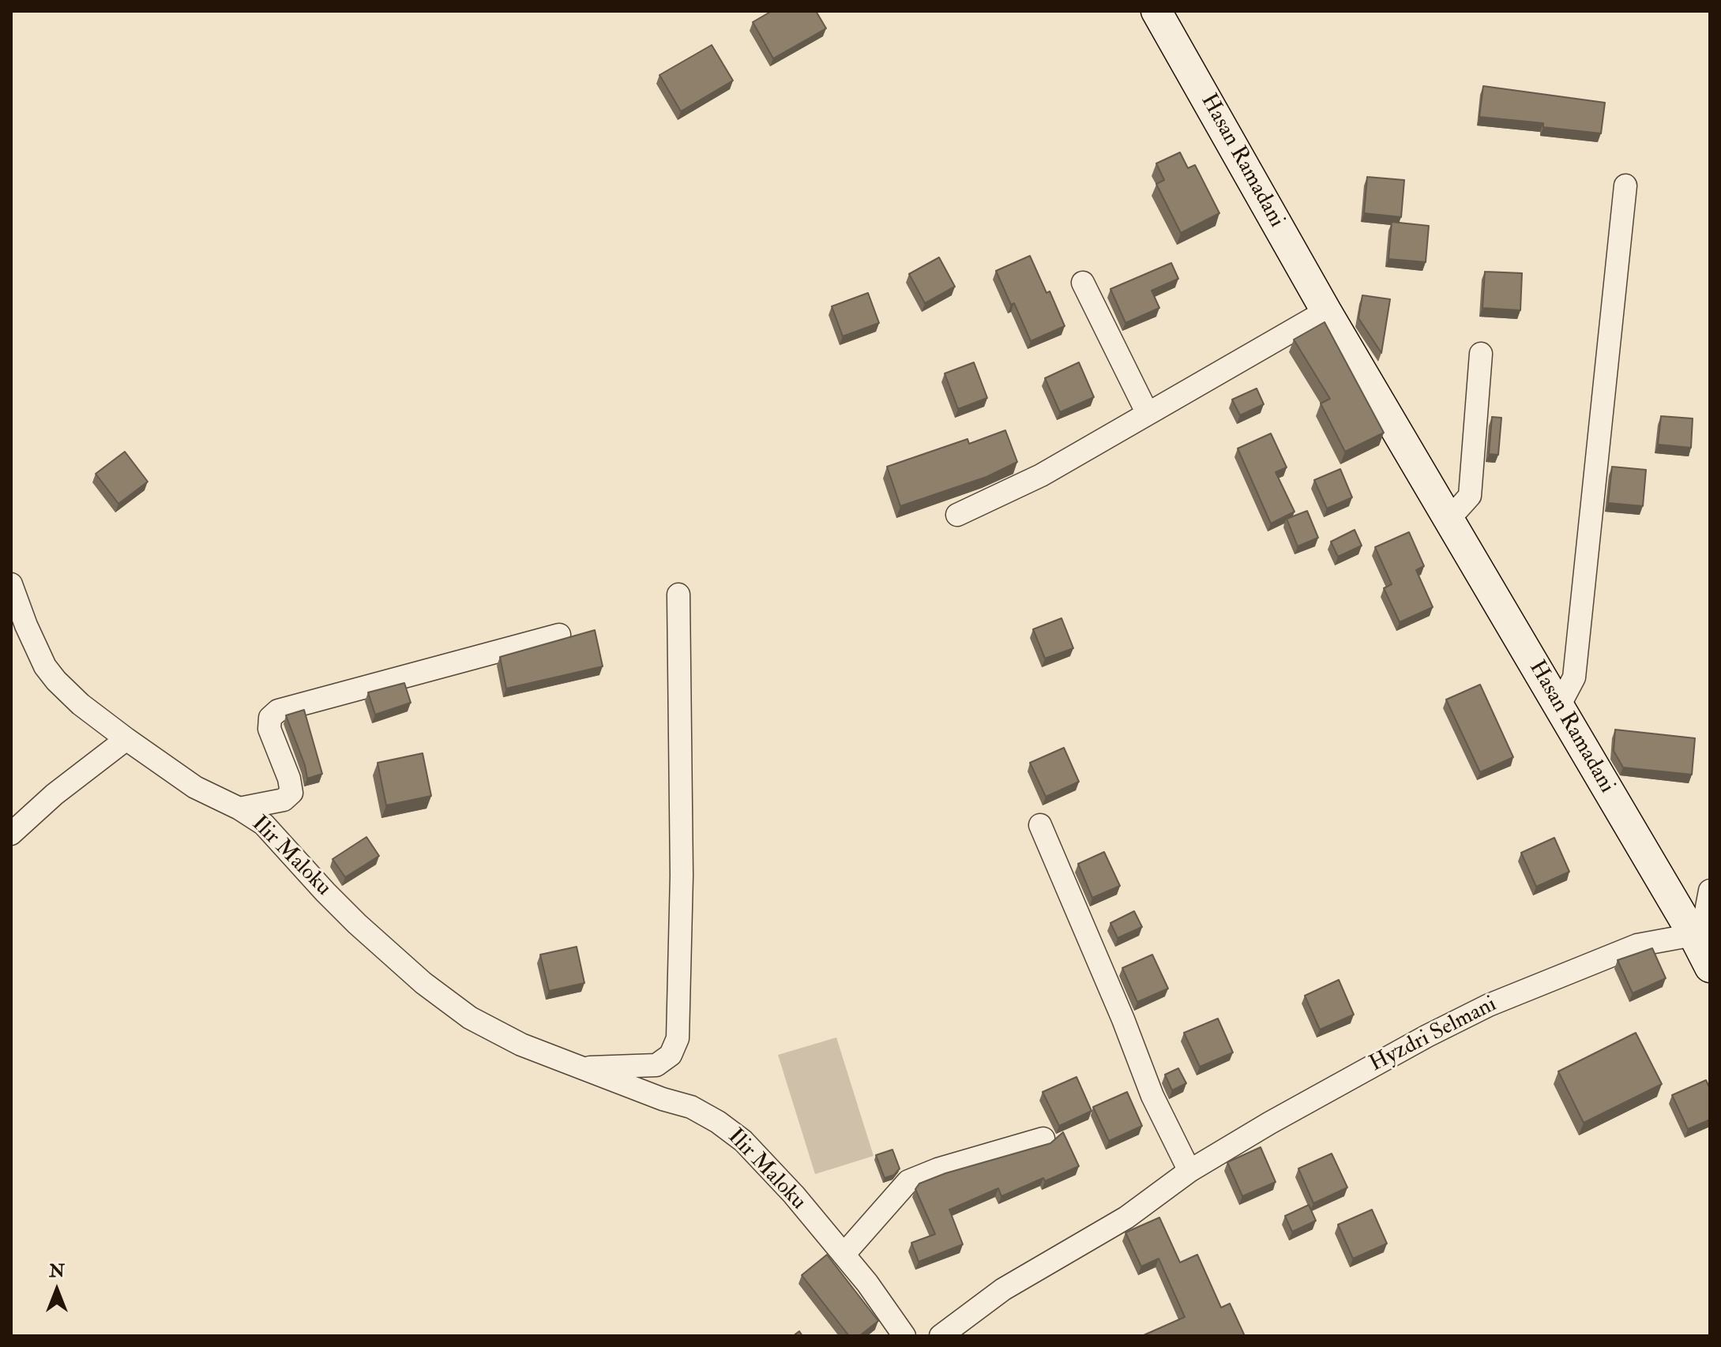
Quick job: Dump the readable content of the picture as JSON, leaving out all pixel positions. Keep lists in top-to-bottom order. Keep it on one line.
{"streets":{"main road":["Hasan Ramadani"],"street":["Ilir Maloku","Hyzdri Selmani"]},"crossings":[["Hasan Ramadani","Hyzdri Selmani"]],"north":"top"}
